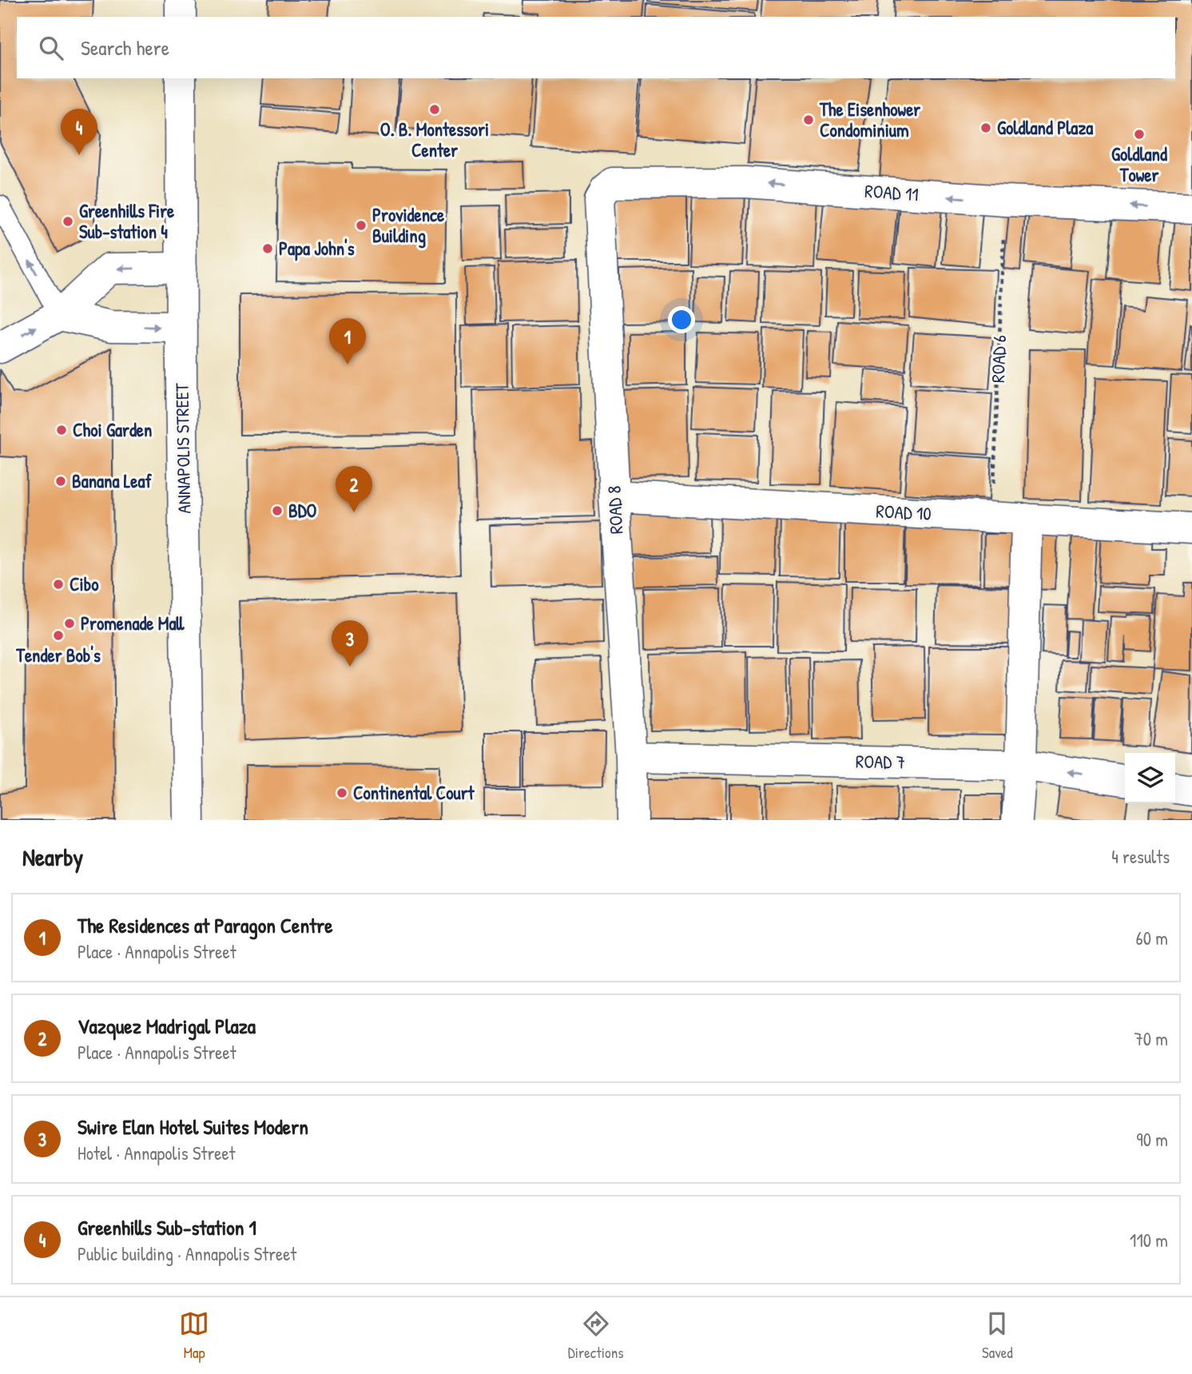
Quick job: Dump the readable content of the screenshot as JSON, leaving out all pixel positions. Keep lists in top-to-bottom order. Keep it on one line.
{"streets":{"street":["ROAD 11","ANNAPOLIS STREET","ROAD 8","ROAD 10","ROAD 7"],"path":["ROAD 6"]},"crossings":[["ROAD 11","ROAD 6"],["ROAD 11","ROAD 8"],["ROAD 6","ROAD 10"],["ROAD 8","ROAD 10"],["ROAD 8","ROAD 7"]],"one_way":["ROAD 11"],"places":["O. B. Montessori Center","The Eisenhower Condominium","Goldland Plaza","Goldland Tower","Greenhills Fire Sub-station 4","Providence Building","Papa John's","Choi Garden","Banana Leaf","BDO","Cibo","Promenade Mall","Tender Bob's","Continental Court"],"page":{"search":"Search here","pins":["4","1","2","3"],"heading":["Nearby","4 results"],"list":[{"mark":"1","name":"The Residences at Paragon Centre","note":"Place · Annapolis Street","value":"60 m"},{"mark":"2","name":"Vazquez Madrigal Plaza","note":"Place · Annapolis Street","value":"70 m"},{"mark":"3","name":"Swire Elan Hotel Suites Modern","note":"Hotel · Annapolis Street","value":"90 m"},{"mark":"4","name":"Greenhills Sub-station 1","note":"Public building · Annapolis Street","value":"110 m"}],"nav":["Map","Directions","Saved"]}}
